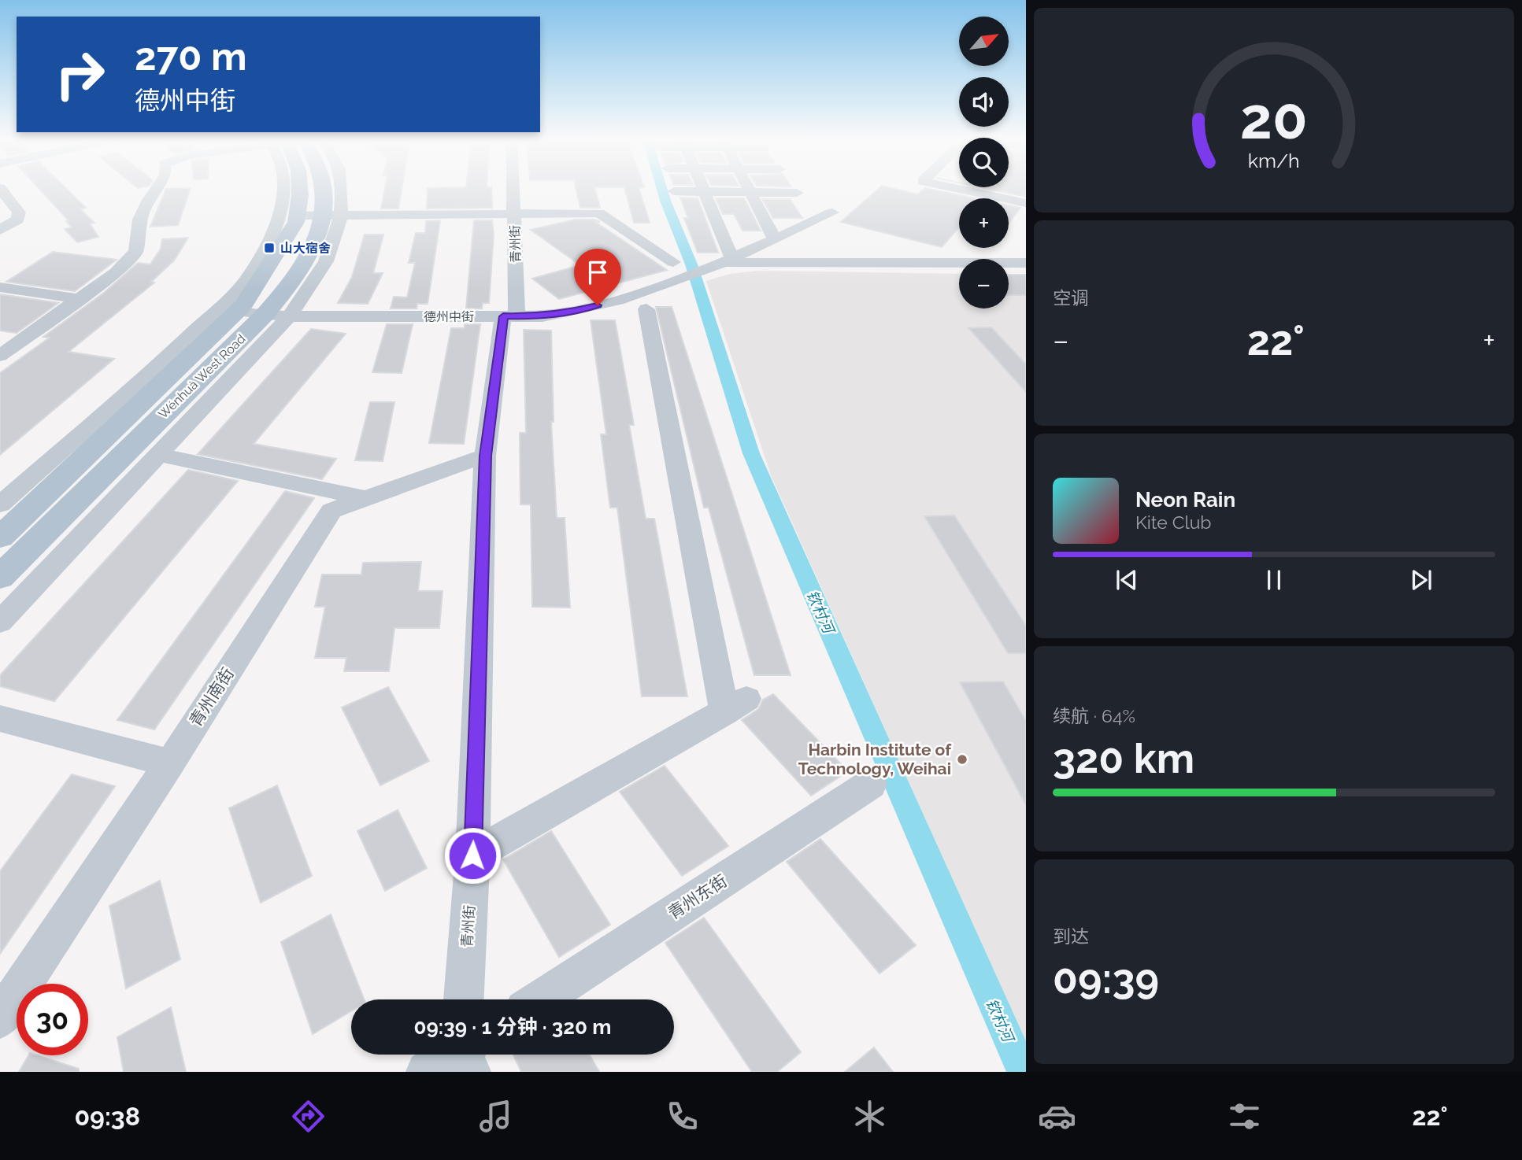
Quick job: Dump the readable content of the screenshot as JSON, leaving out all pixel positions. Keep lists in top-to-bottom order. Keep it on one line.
{"streets":{"main road":["Wénhuà West Road"],"street":["青州街","德州中街","青州南街","青州东街"]},"crossings":[["青州街","德州中街"],["青州街","青州南街"],["德州中街","Wénhuà West Road"]],"water":["钦村河"],"places":{"transit":["山大宿舍"],"other":["Harbin Institute of Technology, Weihai"]},"north":"top right","page":{"map_buttons":["+","−"],"turn":["270 m","德州中街"],"tile":["空调",["续航 · 64%","320 km"],["到达","09:39"]],"heat":["−","22°","+"],"song":["Neon Rain","Kite Club"],"limit":"30","trip":"09:39 · 1 分钟 · 320 m","tabs":["09:38","22°"],"gauge":["20","km/h"]}}
